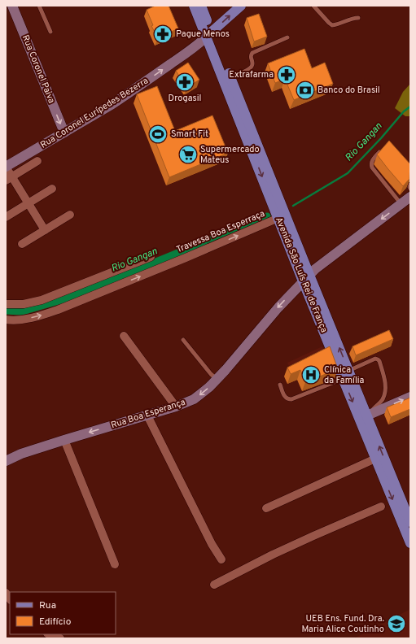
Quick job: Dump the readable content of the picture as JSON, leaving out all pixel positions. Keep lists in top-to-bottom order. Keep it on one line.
{"streets":{"main road":["Rua Coronel Paiva","Rua Coronel Eurípedes Bezerra","Avenida São Luís Rei de França","Rua Boa Esperança"],"street":["Travessa Boa Esperraça"]},"crossings":[["Rua Coronel Paiva","Rua Coronel Eurípedes Bezerra"],["Rua Coronel Eurípedes Bezerra","Avenida São Luís Rei de França"],["Travessa Boa Esperraça","Avenida São Luís Rei de França"],["Avenida São Luís Rei de França","Rua Boa Esperança"]],"one_way":["Rua Coronel Paiva","Rua Coronel Eurípedes Bezerra","Rua Boa Esperança"],"water":["Rio Gangan"],"places":{"pharmacy":["Pague Menos","Extrafarma","Drogasil"],"bank":["Banco do Brasil"],"sports":["Smart Fit"],"supermarket":["Supermercado Mateus"],"hospital":["Clínica da Família"],"school or university":["UEB Ens. Fund. Dra. Maria Alice Coutinho"]},"legend":["Rua","Edifício"]}
